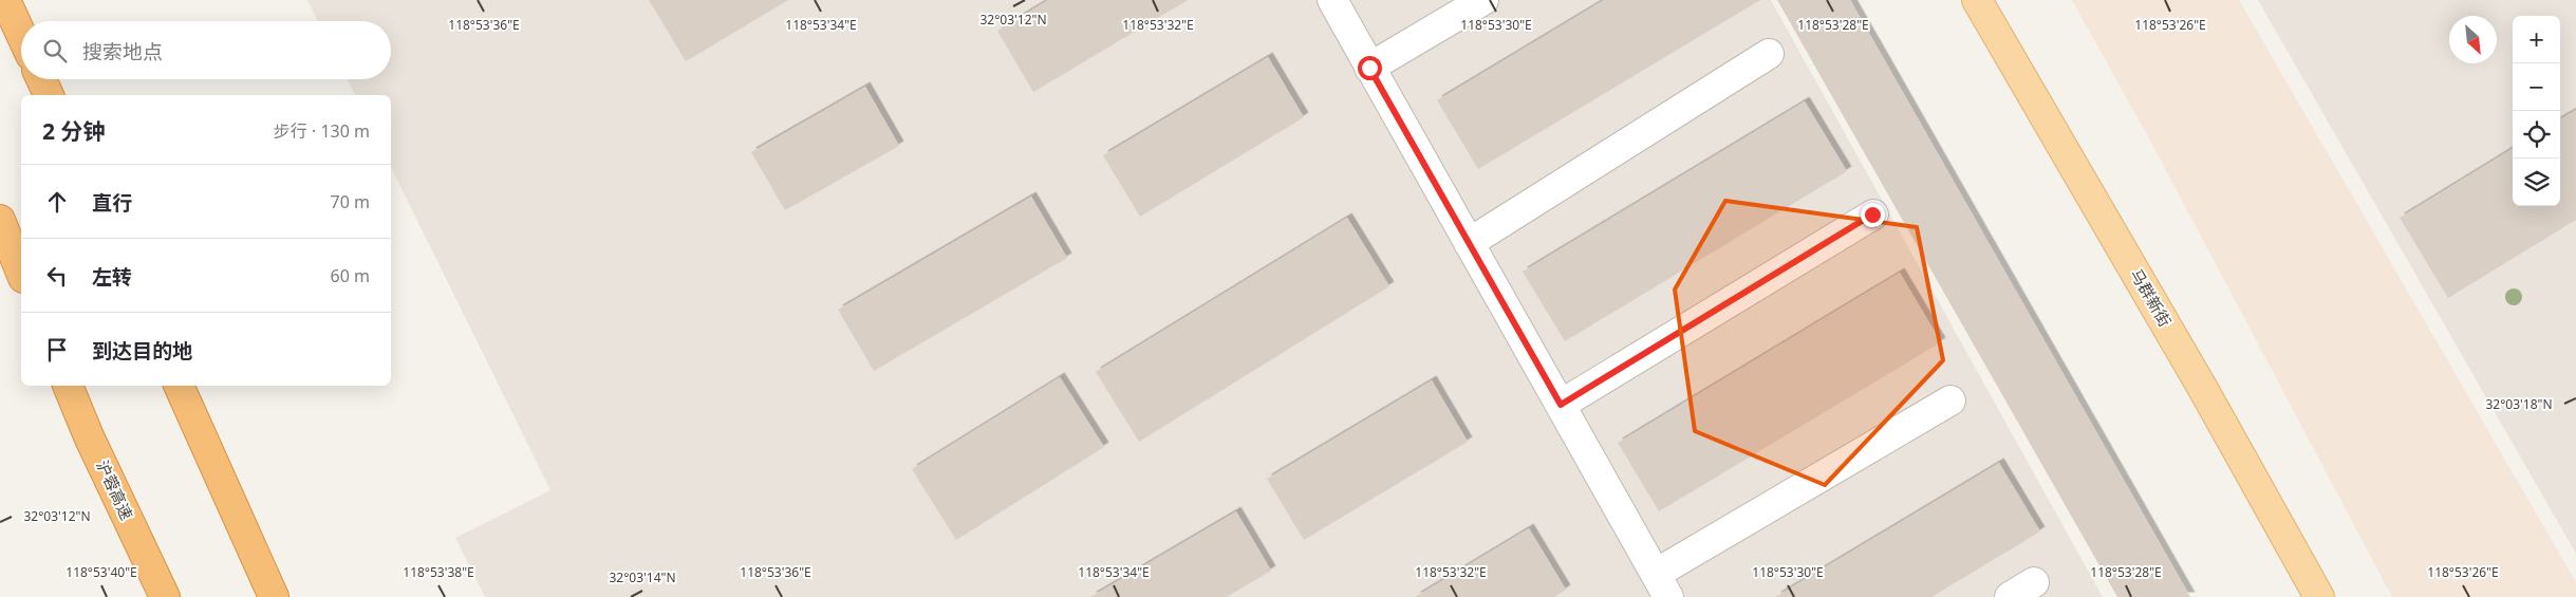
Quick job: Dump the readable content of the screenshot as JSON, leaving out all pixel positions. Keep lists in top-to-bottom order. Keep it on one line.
{"streets":{"highway":["沪蓉高速"],"main road":["马群新街"]},"north":"bottom right","page":{"map_buttons":["+","−"],"search":"搜索地点","heading":["2 分钟","步行 · 130 m"],"list":[["直行","70 m"],["左转","60 m"],"到达目的地"]},"coordinates":["32°03'12\"N","118°53'36\"E","118°53'34\"E","118°53'32\"E","118°53'30\"E","118°53'28\"E","118°53'26\"E","32°03'18\"N","118°53'40\"E","118°53'38\"E","32°03'14\"N"]}
